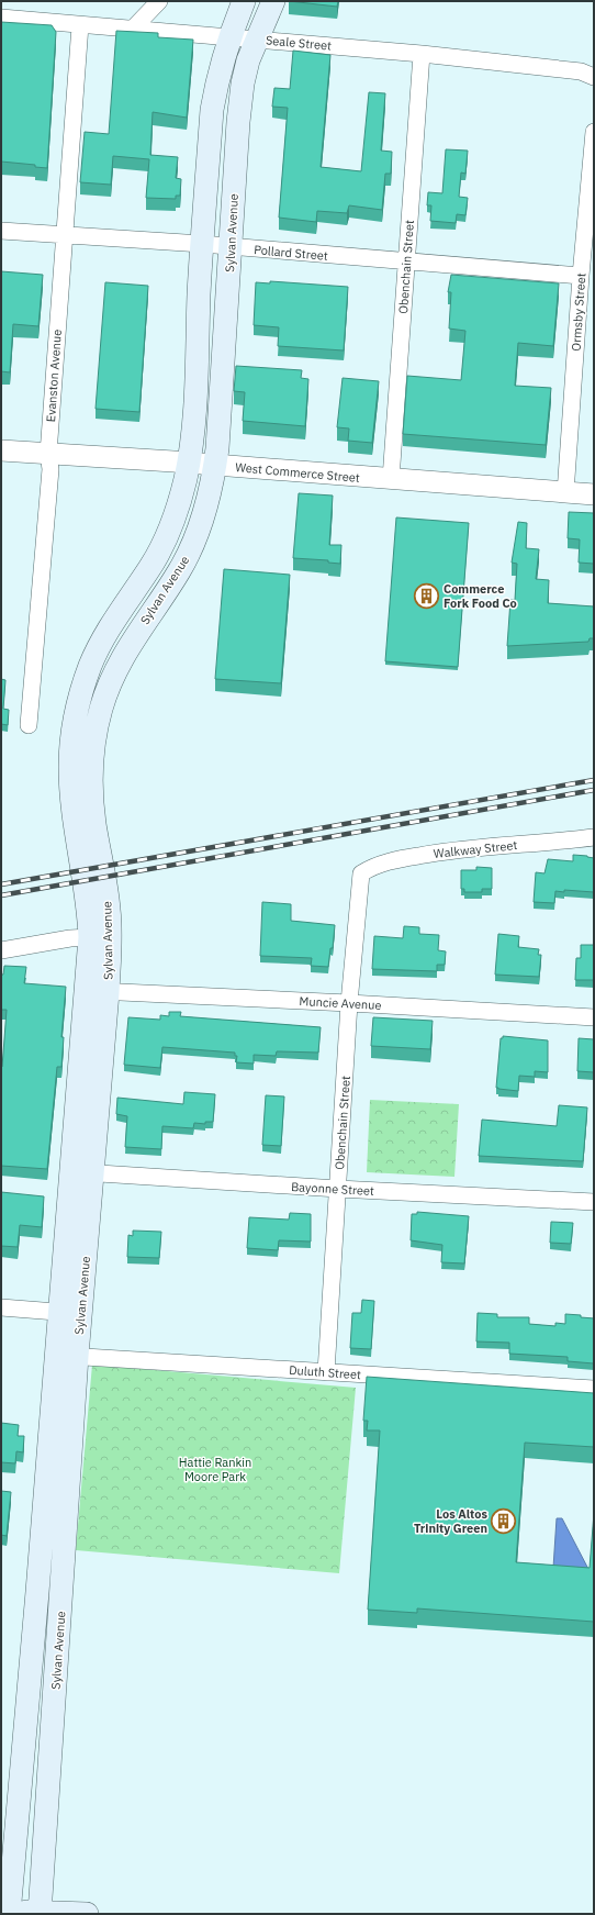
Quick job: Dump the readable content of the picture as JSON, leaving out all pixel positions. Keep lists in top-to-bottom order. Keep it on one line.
{"streets":{"main road":["Sylvan Avenue"],"street":["Seale Street","Pollard Street","Obenchain Street","Ormsby Street","Evanston Avenue","West Commerce Street","Walkway Street","Muncie Avenue","Bayonne Street","Duluth Street"]},"crossings":[["Seale Street","Sylvan Avenue"],["Seale Street","Obenchain Street"],["Seale Street","Evanston Avenue"],["Sylvan Avenue","Pollard Street"],["Sylvan Avenue","West Commerce Street"],["Sylvan Avenue","Muncie Avenue"],["Sylvan Avenue","Bayonne Street"],["Sylvan Avenue","Duluth Street"],["Pollard Street","Obenchain Street"],["Pollard Street","Ormsby Street"],["Pollard Street","Evanston Avenue"],["Obenchain Street","West Commerce Street"],["Obenchain Street","Walkway Street"],["Obenchain Street","Muncie Avenue"],["Obenchain Street","Bayonne Street"],["Obenchain Street","Duluth Street"],["Ormsby Street","West Commerce Street"],["Evanston Avenue","West Commerce Street"]],"parks":["Hattie Rankin Moore Park"],"places":{"building":["Commerce Fork Food Co","Los Altos Trinity Green"]}}
